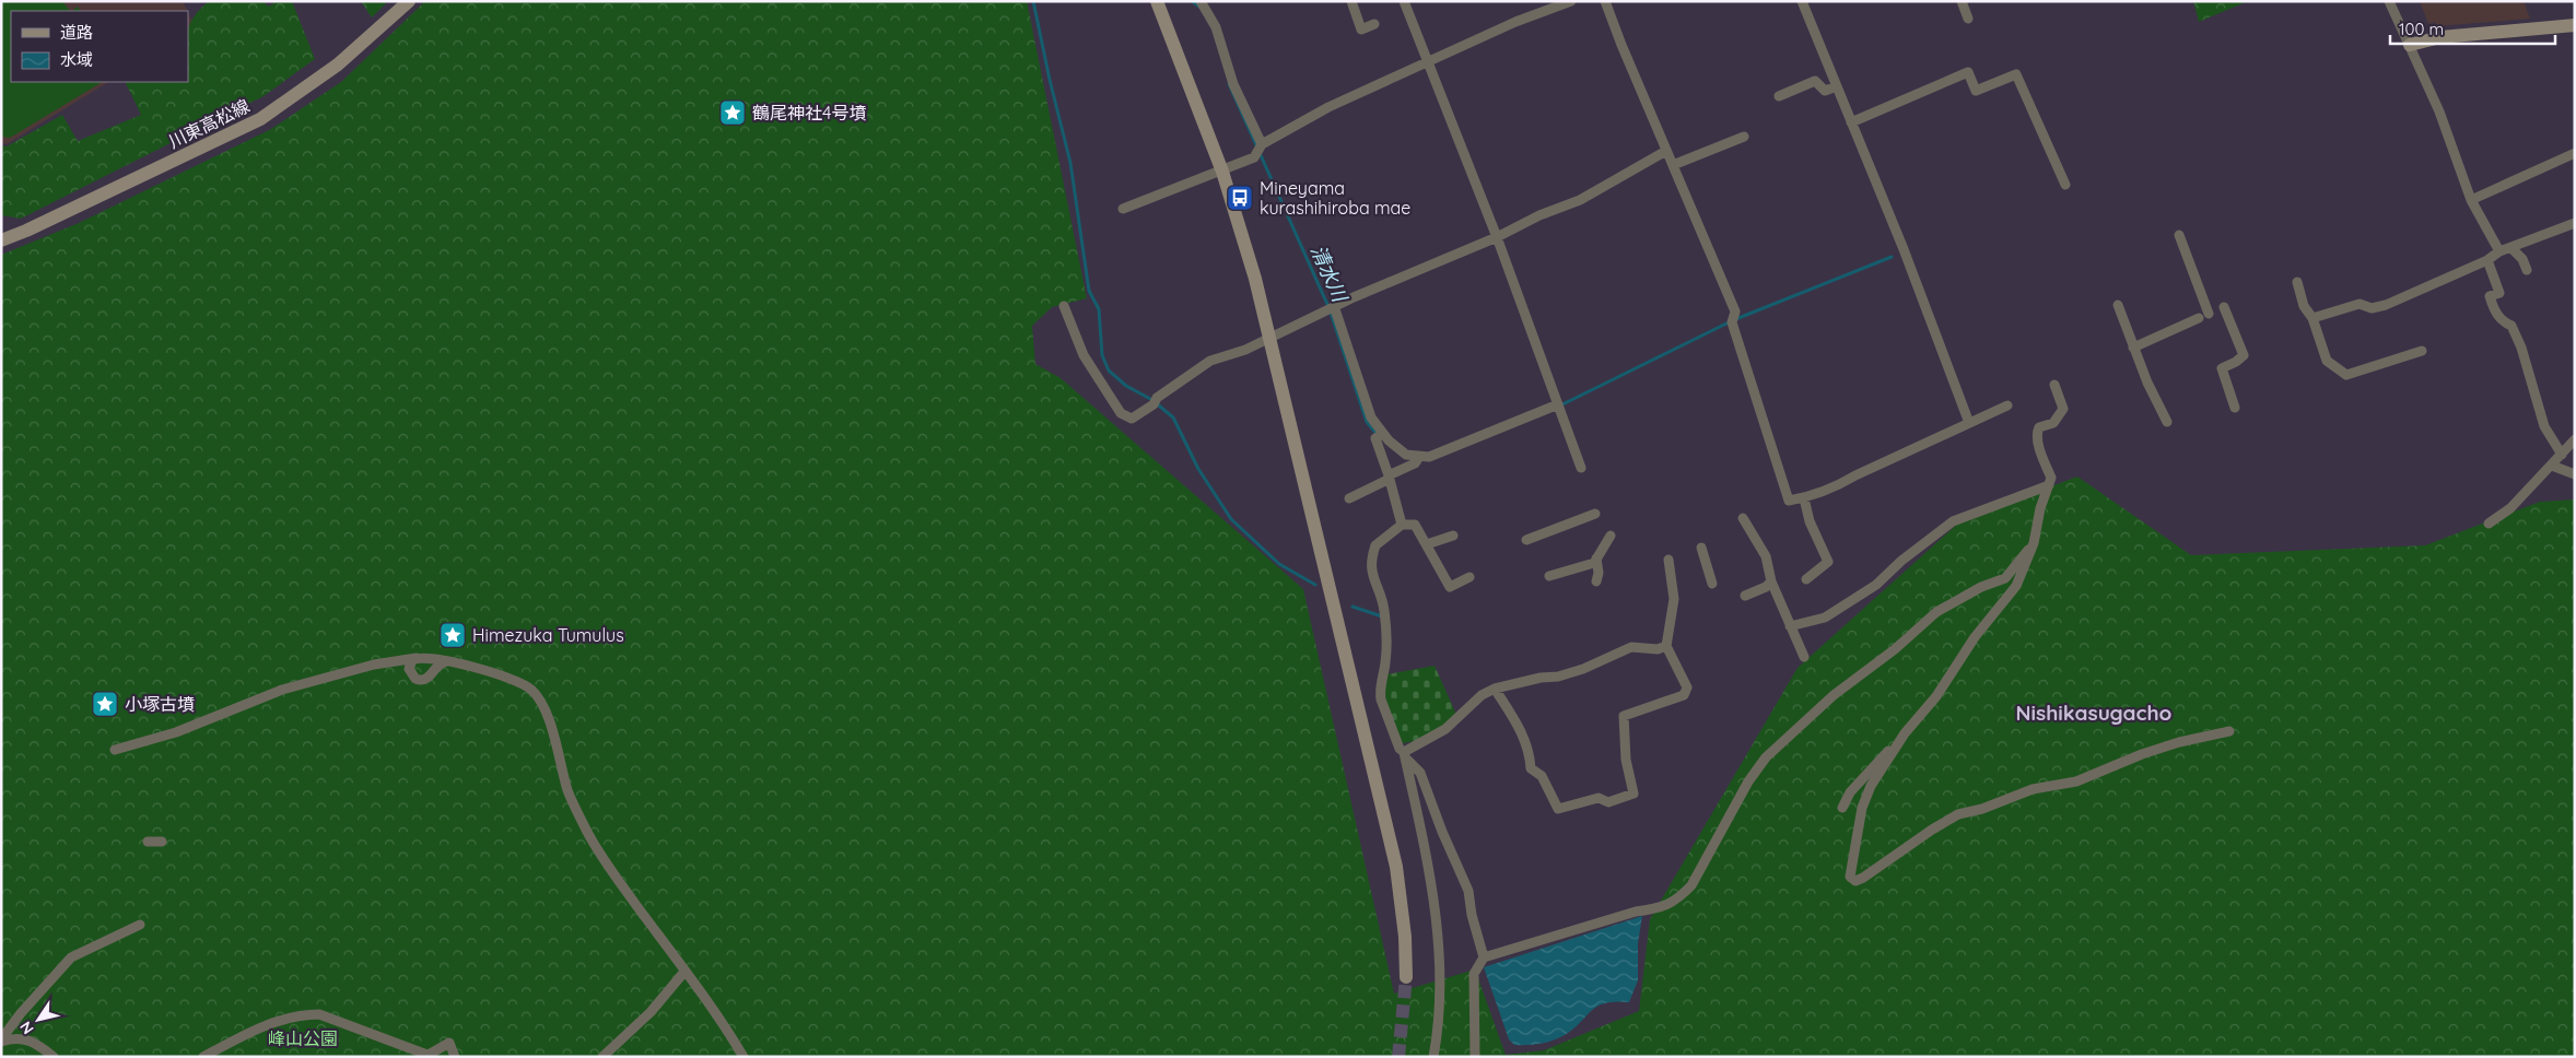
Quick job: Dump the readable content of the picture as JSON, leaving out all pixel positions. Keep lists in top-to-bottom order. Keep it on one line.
{"streets":{"street":["川東高松線"]},"districts":["Nishikasugacho"],"water":["清水川"],"parks":["峰山公園"],"places":{"place":["鶴尾神社4号墳","Himezuka Tumulus","小塚古墳"],"bus stop":["Mineyama kurashihiroba mae"]},"legend":["道路","水域"],"scale_bar":"100 m","north":"bottom left"}
